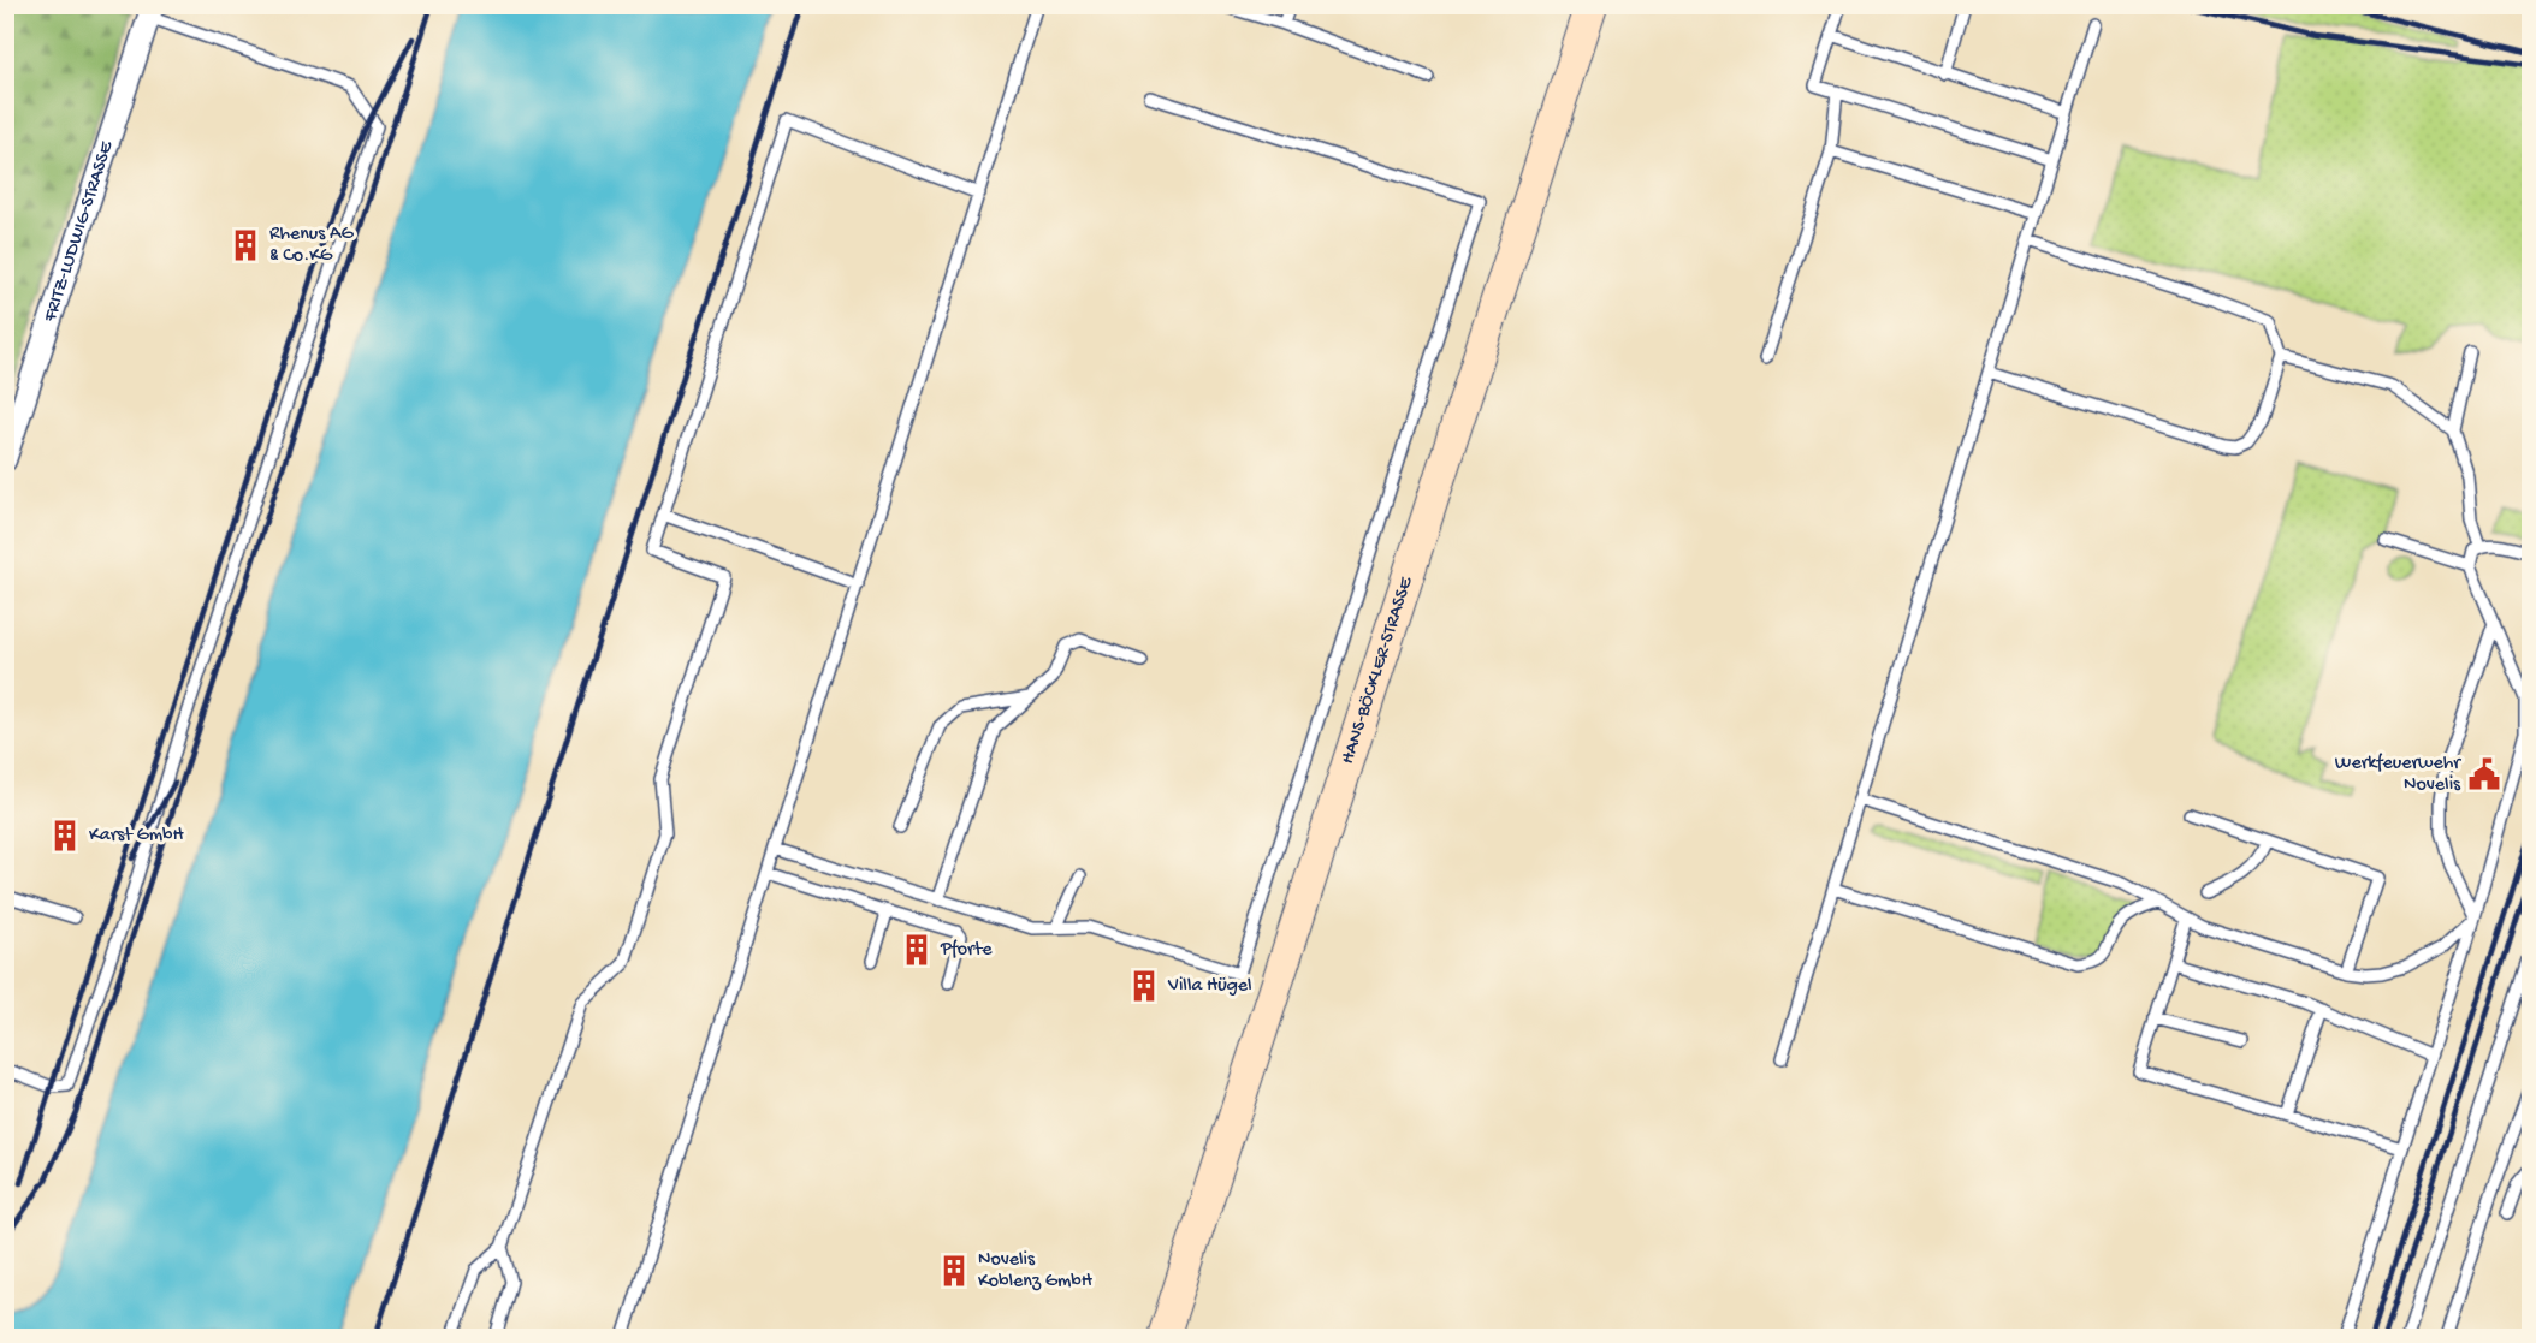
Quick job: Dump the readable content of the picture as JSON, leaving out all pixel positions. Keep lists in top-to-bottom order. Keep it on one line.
{"streets":{"main road":["HANS-BÖCKLER-STRASSE"],"street":["FRITZ-LUDWIG-STRASSE"]},"places":{"building":["Rhenus AG & Co.KG","Karst GmbH","Pforte","Villa Hügel","Novelis Koblenz GmbH"],"public building":["Werkfeuerwehr Novelis"]}}
